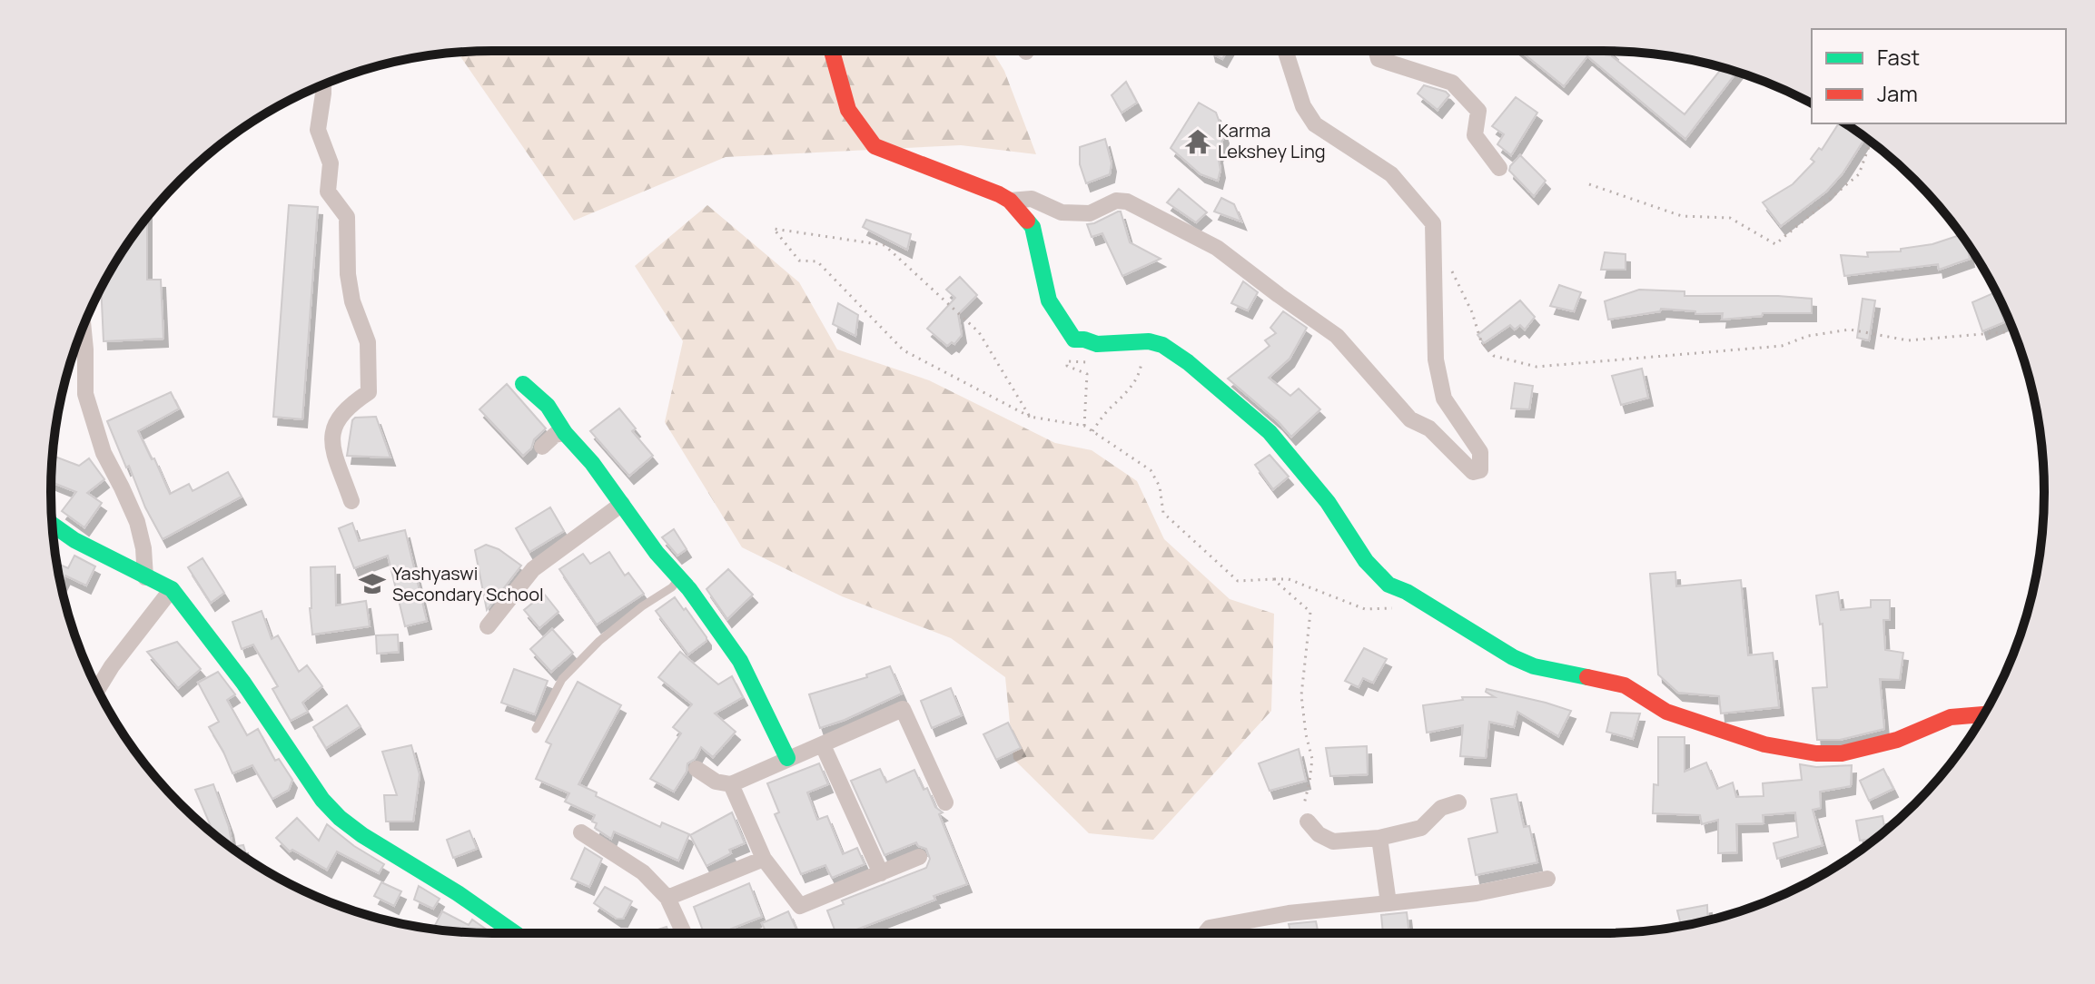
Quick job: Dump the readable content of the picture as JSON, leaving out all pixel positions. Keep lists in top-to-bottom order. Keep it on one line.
{"places":{"temple":["Karma Lekshey Ling"],"school or university":["Yashyaswi Secondary School"]},"legend":["Fast","Jam"]}
